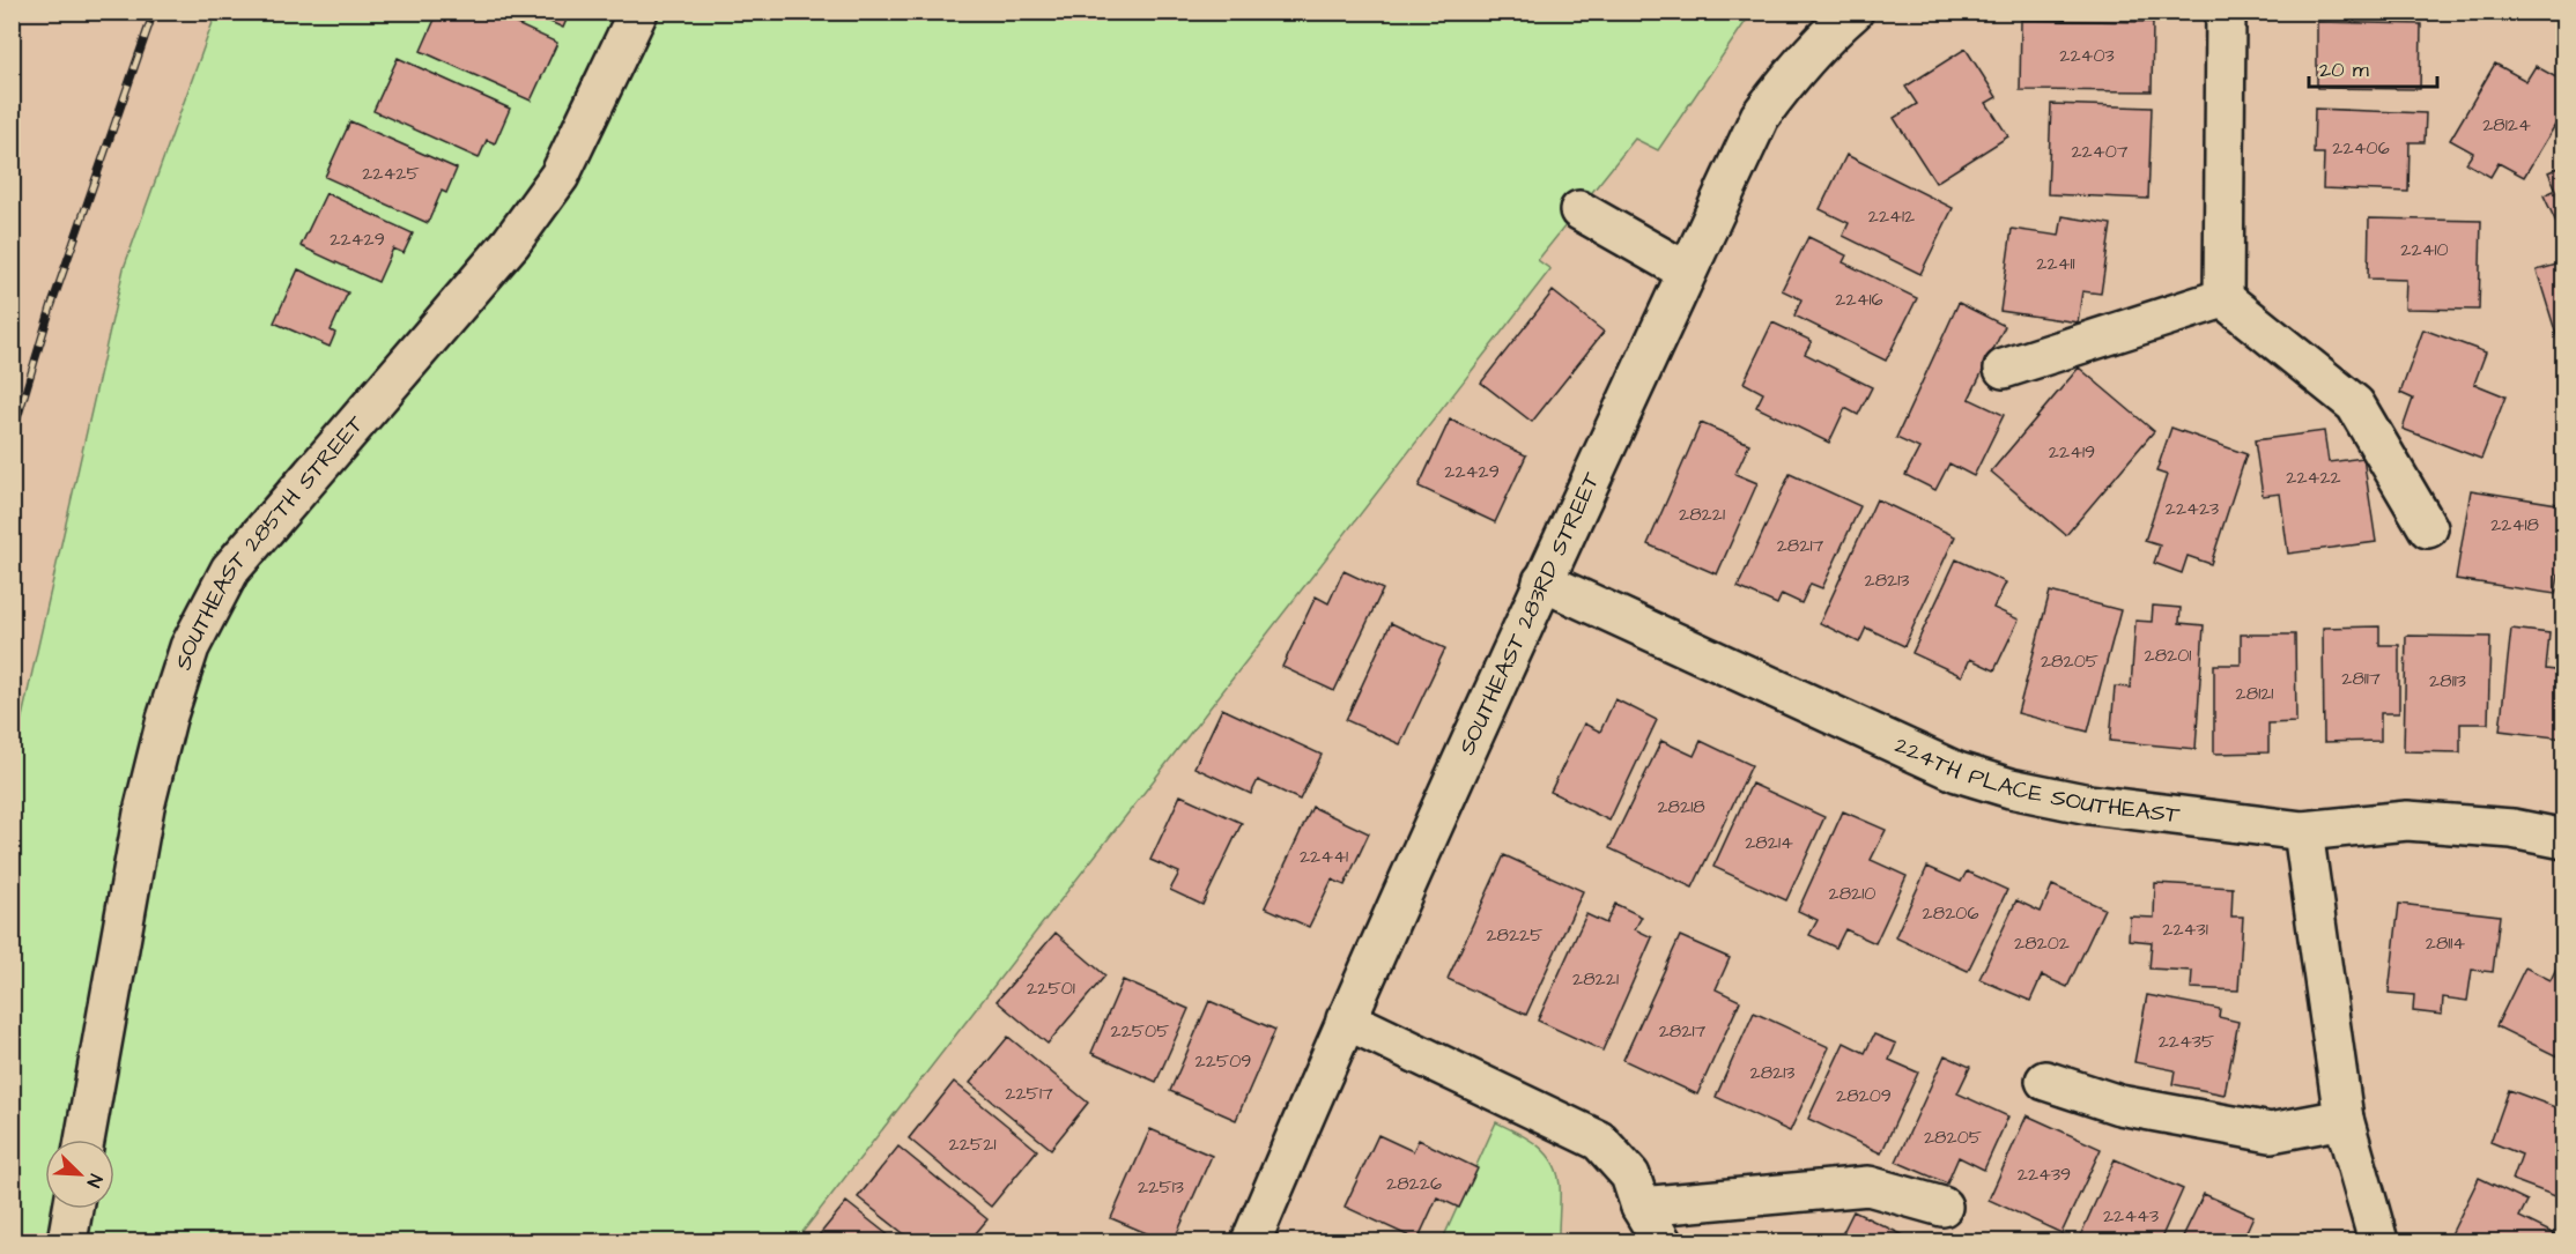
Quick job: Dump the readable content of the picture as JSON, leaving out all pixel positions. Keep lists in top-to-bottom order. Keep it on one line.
{"streets":{"street":["SOUTHEAST 285TH STREET","SOUTHEAST 283RD STREET","224TH PLACE SOUTHEAST"]},"crossings":[["SOUTHEAST 283RD STREET","224TH PLACE SOUTHEAST"]],"house_numbers":["22403","28124","22406","22407","22425","22412","22429","22410","22411","22416","22419","22429","22422","22423","28221","22418","28217","28213","28201","28205","28117","28113","28121","28218","28214","22441","28210","28206","22431","28225","28202","28114","28221","22501","22505","28217","22435","22509","28213","22517","28209","28205","22521","22439","28226","22513","22443"],"scale_bar":"20 m","north":"bottom right"}
